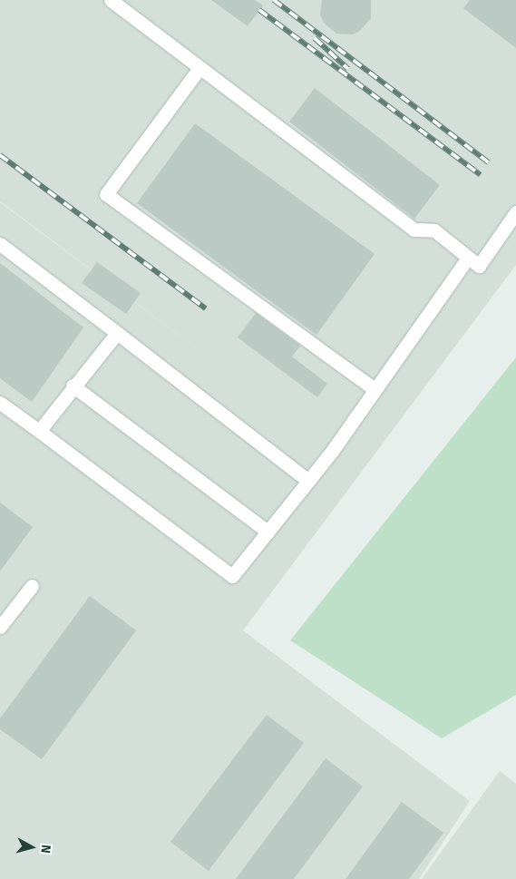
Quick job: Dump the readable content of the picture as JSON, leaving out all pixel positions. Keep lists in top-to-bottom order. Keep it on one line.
{"north":"right"}
